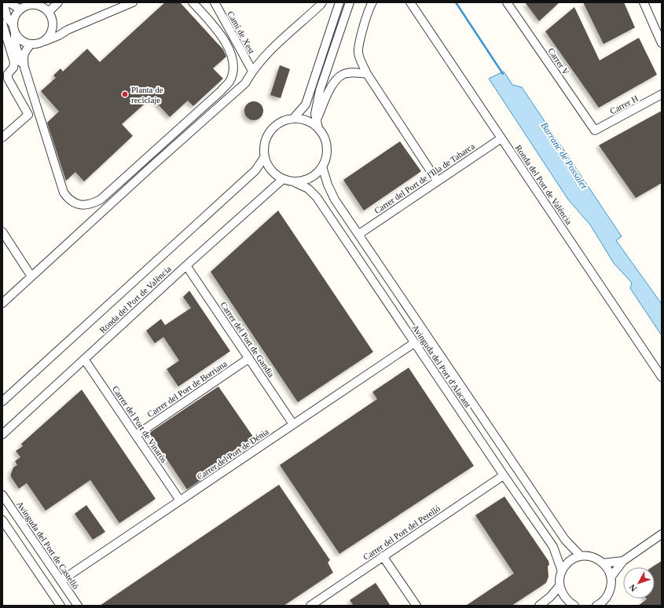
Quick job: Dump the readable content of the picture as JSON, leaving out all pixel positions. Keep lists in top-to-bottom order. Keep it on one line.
{"streets":{"street":["Camí de Xest","Carrer V","Carrer H","Carrer del Port de l'Illa de Tabarca","Ronda del Port de València","Carrer del Port de Gandia","Avinguda del Port d'Alacant","Carrer del Port de Borriana","Carrer del Port de Vinaròs","Carrer del Port de Dénia","Carrer del Port del Perelló","Avinguda del Port de Castelló"]},"crossings":[["Carrer V","Carrer H"],["Carrer del Port de l'Illa de Tabarca","Ronda del Port de València"],["Carrer del Port de l'Illa de Tabarca","Avinguda del Port d'Alacant"],["Ronda del Port de València","Carrer del Port de Gandia"],["Ronda del Port de València","Avinguda del Port d'Alacant"],["Ronda del Port de València","Carrer del Port de Vinaròs"],["Carrer del Port de Gandia","Carrer del Port de Borriana"],["Carrer del Port de Gandia","Carrer del Port de Dénia"],["Avinguda del Port d'Alacant","Carrer del Port de Dénia"],["Avinguda del Port d'Alacant","Carrer del Port del Perelló"],["Carrer del Port de Borriana","Carrer del Port de Vinaròs"],["Carrer del Port de Vinaròs","Carrer del Port de Dénia"],["Carrer del Port de Dénia","Avinguda del Port de Castelló"]],"water":["Barranc de Possalet"],"places":["Planta de reciclaje"],"north":"bottom left"}
